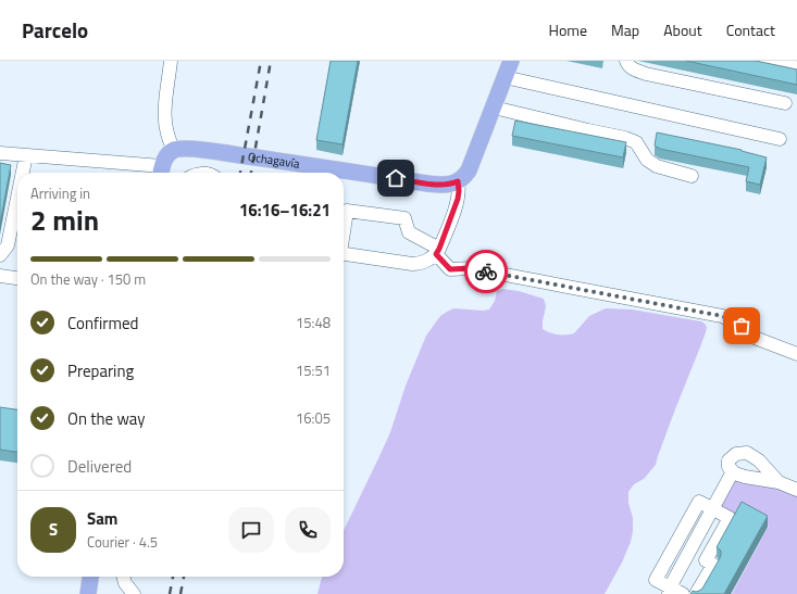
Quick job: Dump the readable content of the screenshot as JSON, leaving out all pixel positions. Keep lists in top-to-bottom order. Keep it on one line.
{"streets":{"main road":["Ochagavía"]},"page":{"header":"Parcelo","nav":["Home","Map","About","Contact"],"heading":["2 min","Arriving in","16:16–16:21"],"panel":["Sam","Courier · 4.5"],"bar":"On the way · 150 m","list":[["Confirmed","15:48"],["Preparing","15:51"],["On the way","16:05"],"Delivered"],"round":"S"}}
